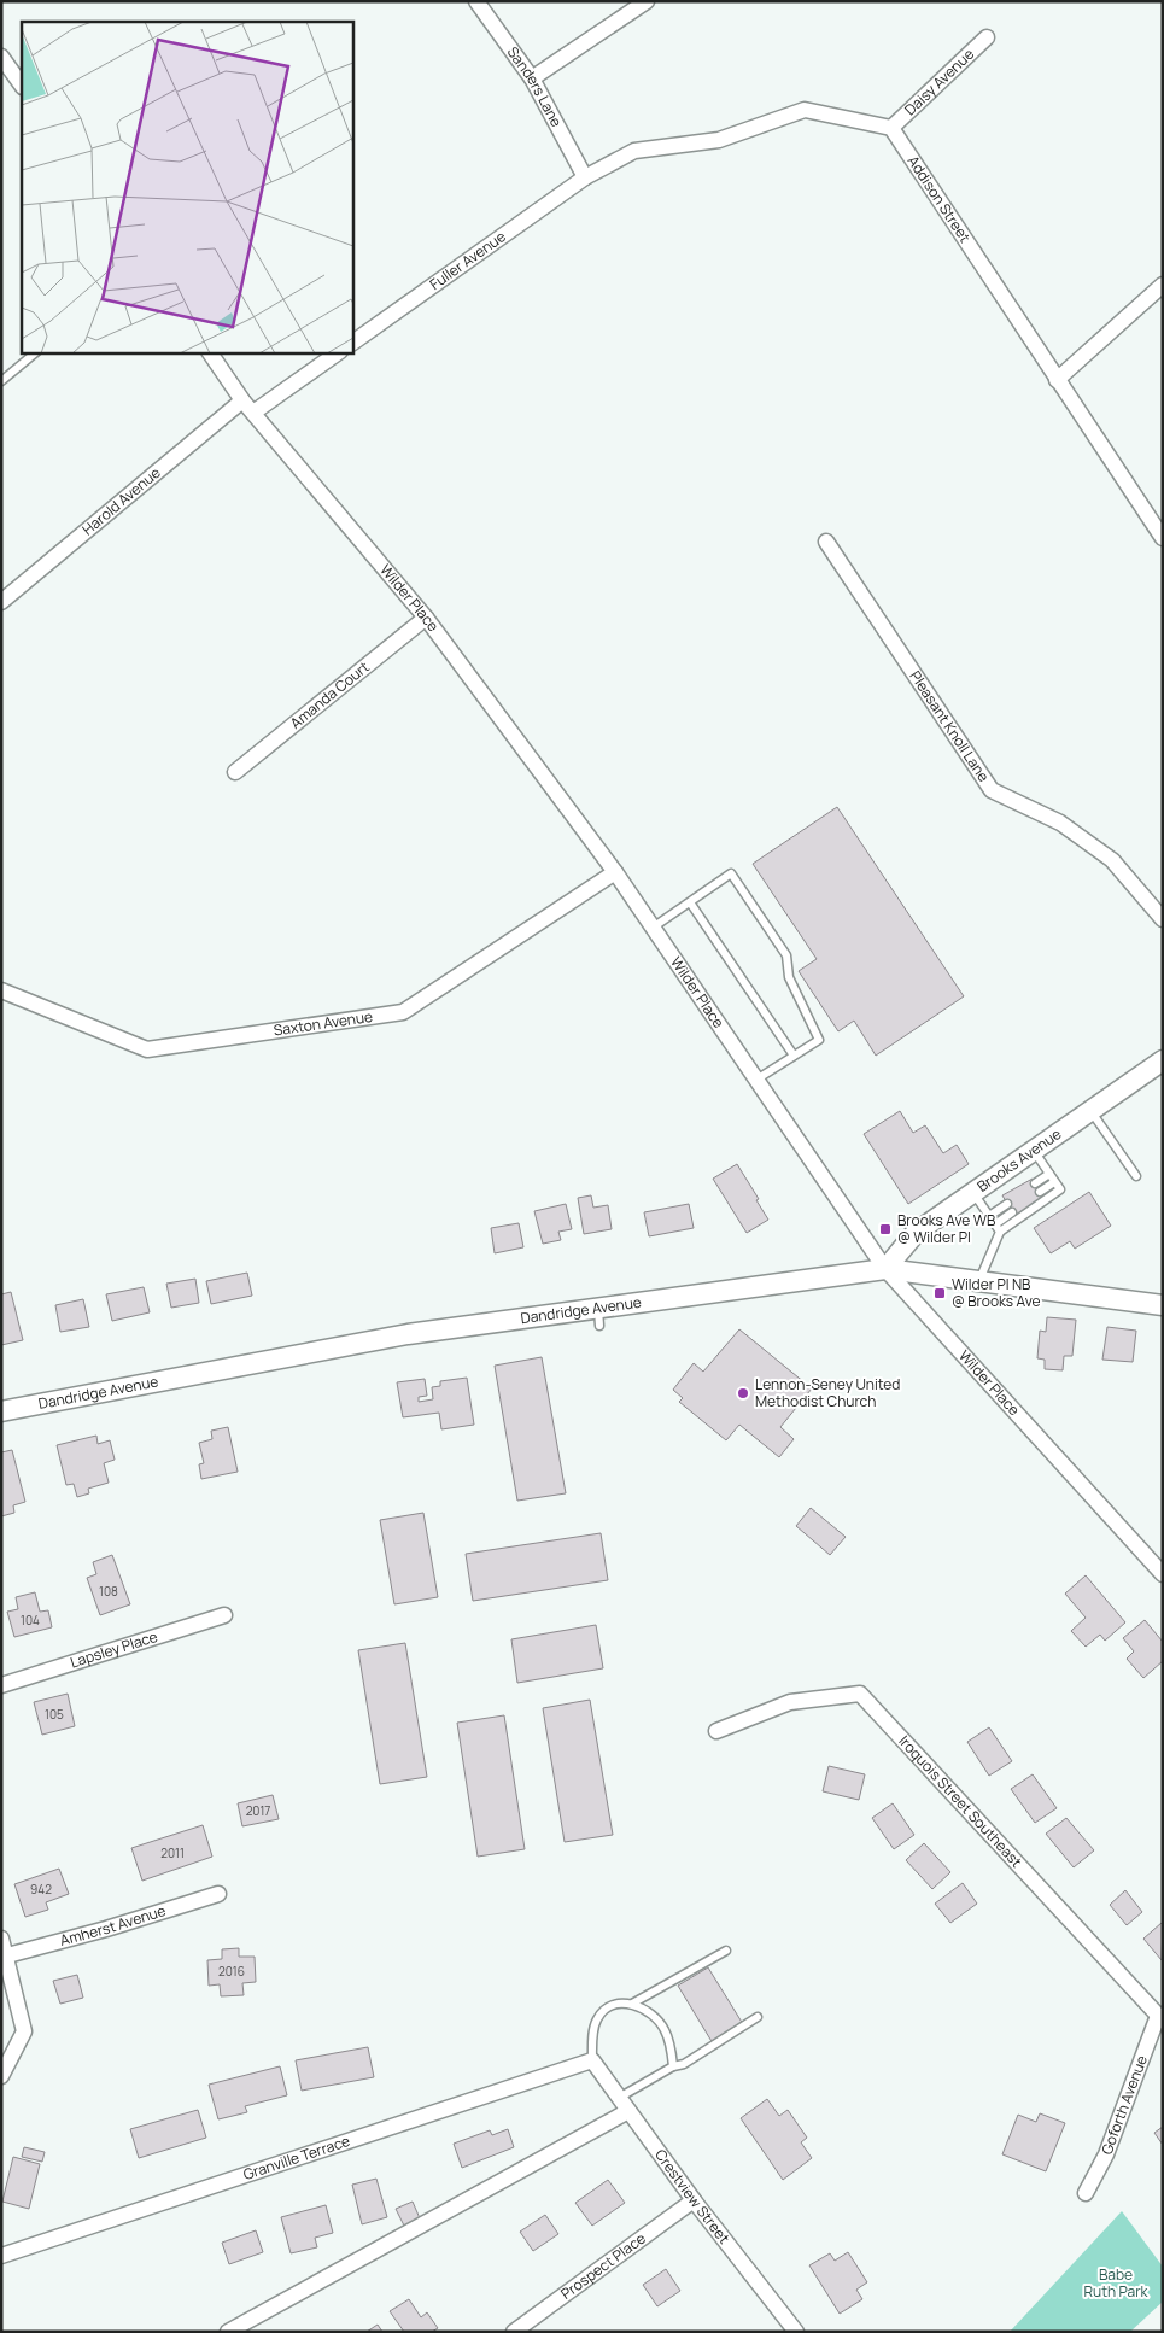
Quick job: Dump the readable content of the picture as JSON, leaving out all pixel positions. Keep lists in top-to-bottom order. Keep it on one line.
{"streets":{"street":["Daisy Avenue","Sanders Lane","Addison Street","Fuller Avenue","Harold Avenue","Wilder Place","Amanda Court","Pleasant Knoll Lane","Saxton Avenue","Brooks Avenue","Dandridge Avenue","Lapsley Place","Iroquois Street Southeast","Amherst Avenue","Goforth Avenue","Granville Terrace","Crestview Street","Prospect Place"]},"crossings":[["Daisy Avenue","Addison Street"],["Sanders Lane","Fuller Avenue"],["Harold Avenue","Wilder Place"],["Wilder Place","Amanda Court"],["Wilder Place","Saxton Avenue"],["Wilder Place","Brooks Avenue"],["Wilder Place","Dandridge Avenue"],["Brooks Avenue","Dandridge Avenue"],["Iroquois Street Southeast","Goforth Avenue"],["Granville Terrace","Crestview Street"],["Crestview Street","Prospect Place"]],"parks":["Babe Ruth Park"],"places":{"transit":["Brooks Ave WB @ Wilder Pl","Wilder Pl NB @ Brooks Ave"],"other":["Lennon-Seney United Methodist Church"]},"house_numbers":["108","104","105","2017","2011","942","2016"]}
